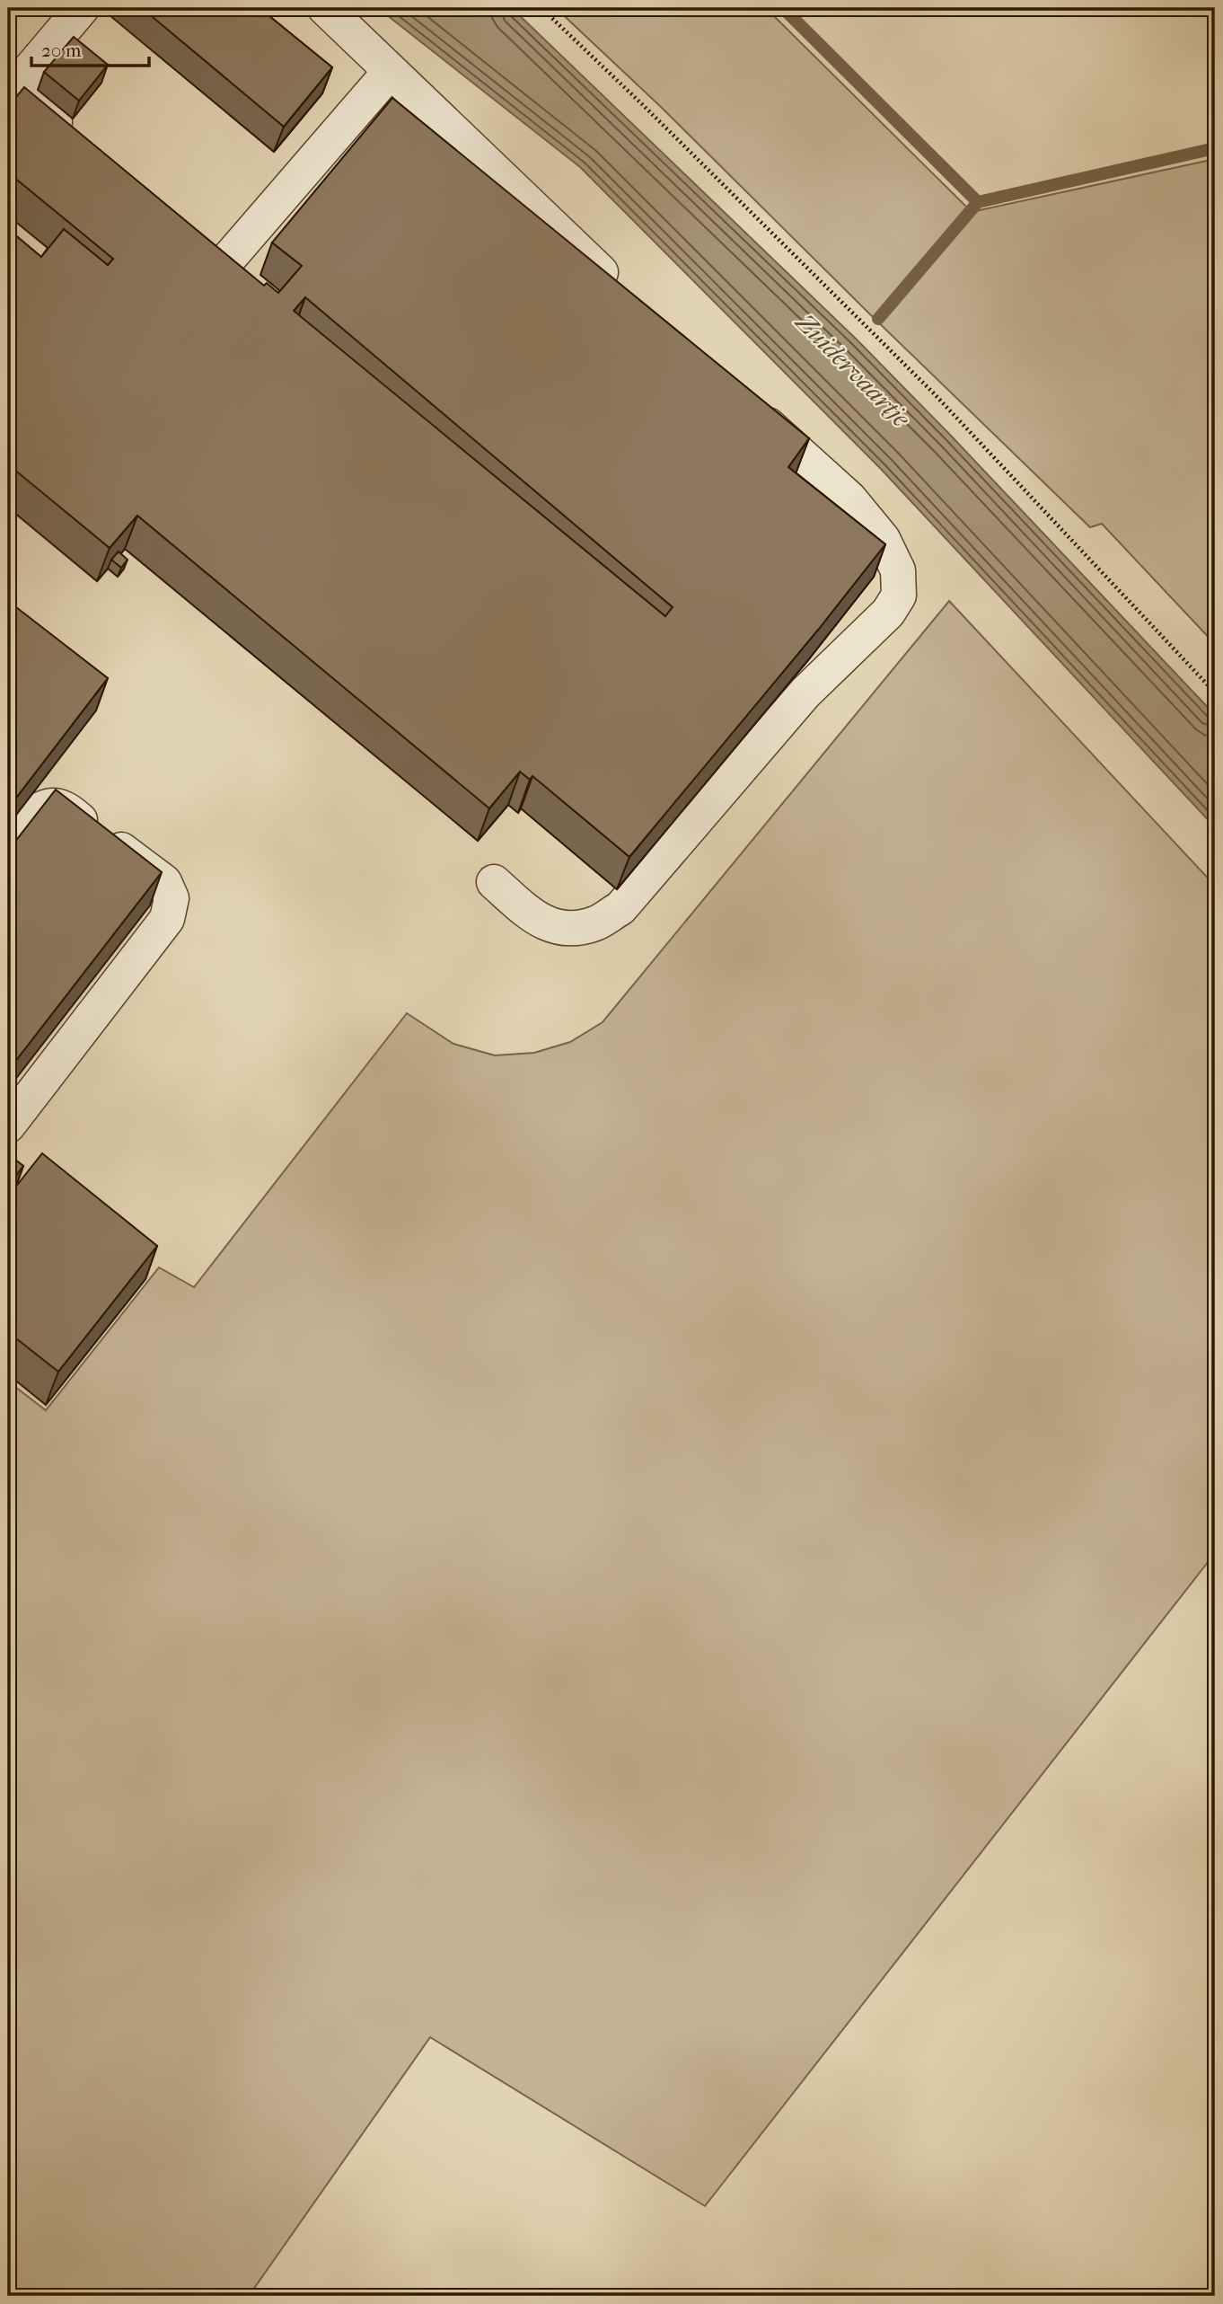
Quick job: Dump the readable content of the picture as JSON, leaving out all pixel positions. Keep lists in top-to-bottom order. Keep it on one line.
{"water":["Zuidervaartje"],"scale_bar":"20 m"}
